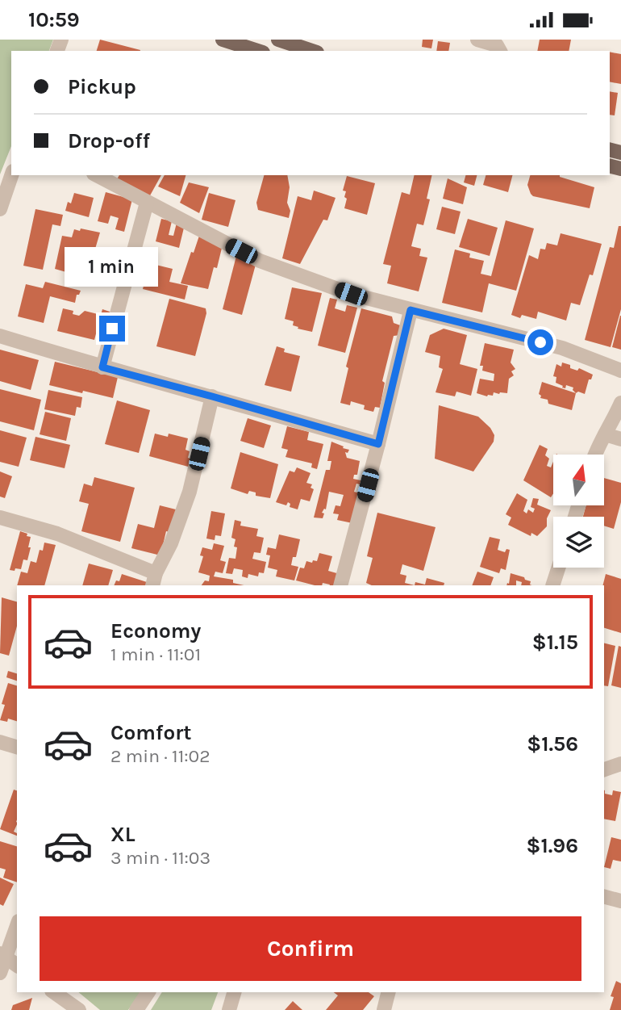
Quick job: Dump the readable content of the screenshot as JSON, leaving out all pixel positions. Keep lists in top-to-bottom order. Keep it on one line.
{"north":"top","page":{"status":"10:59","banner":["Pickup","Drop-off"],"bubble":"1 min","list":[{"name":"Economy","note":"1 min · 11:01","value":"$1.15"},{"name":"Comfort","note":"2 min · 11:02","value":"$1.56"},{"name":"XL","note":"3 min · 11:03","value":"$1.96"}],"buttons":"Confirm"}}
